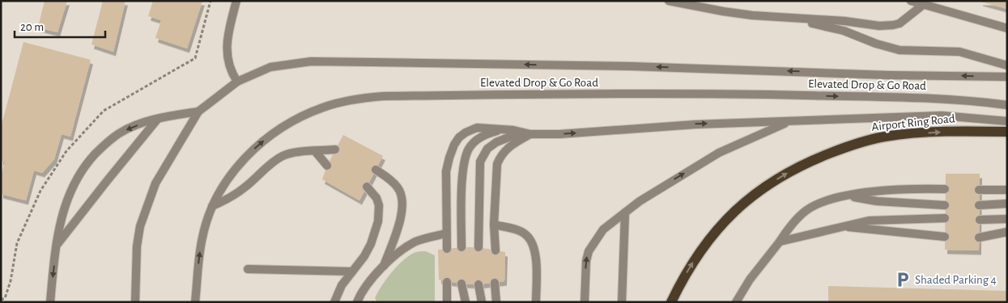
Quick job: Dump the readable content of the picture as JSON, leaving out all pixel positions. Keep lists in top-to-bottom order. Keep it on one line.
{"streets":{"main road":["Airport Ring Road"],"street":["Elevated Drop & Go Road"]},"one_way":["Airport Ring Road"],"places":{"parking":["Shaded Parking 4"]},"scale_bar":"20 m"}
